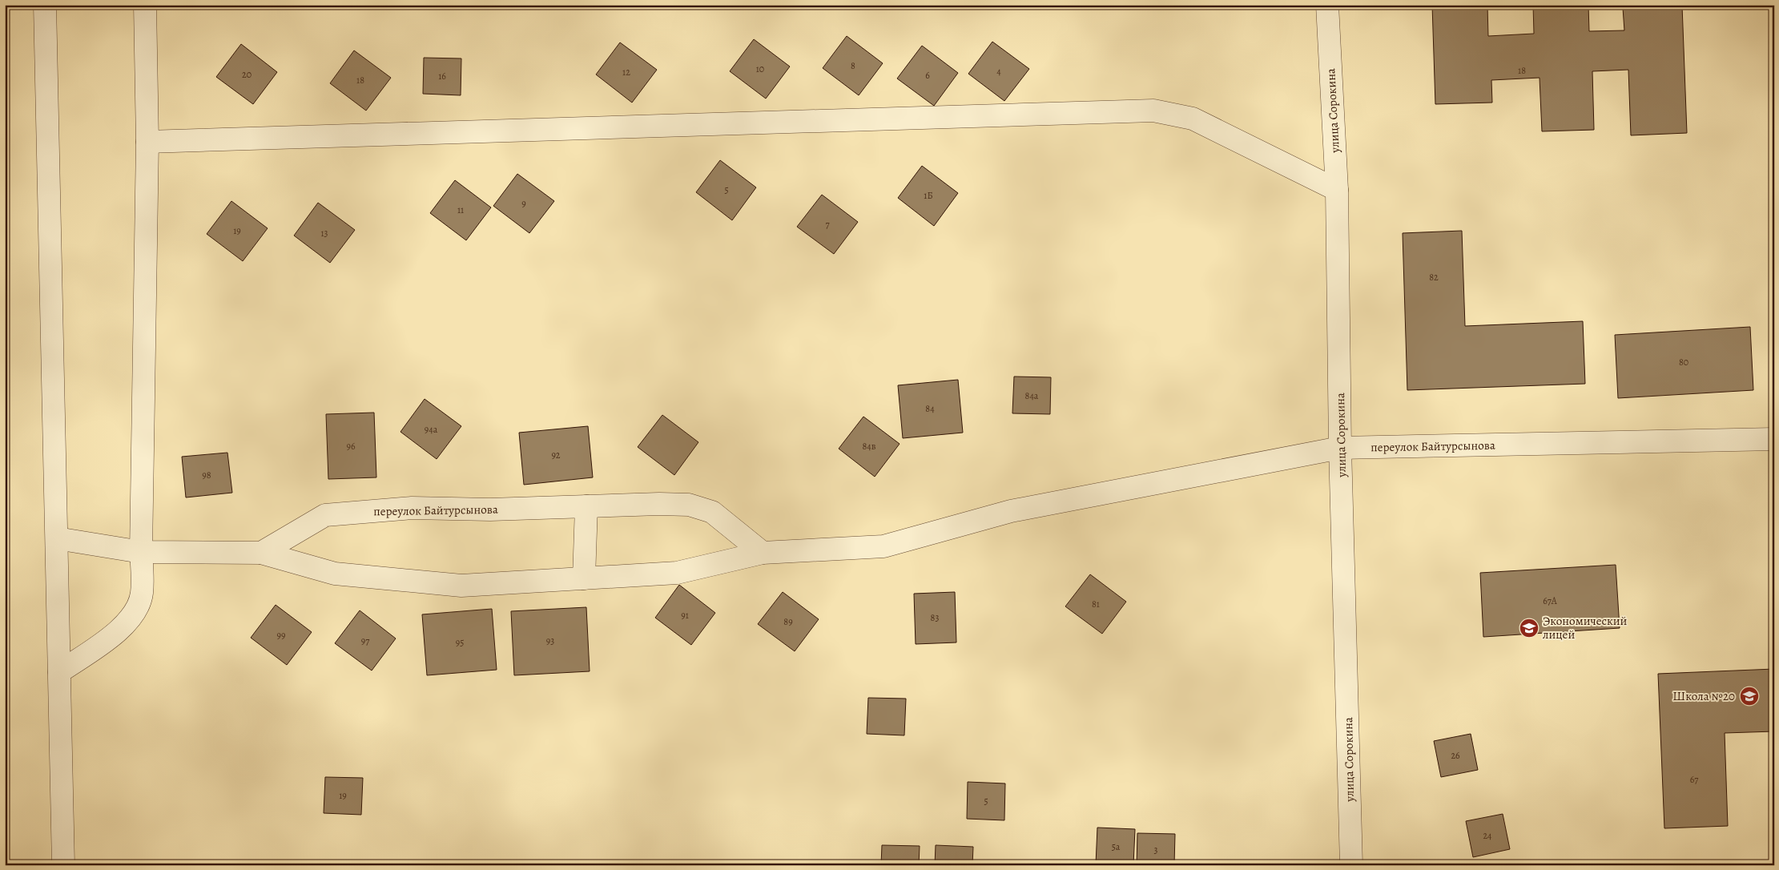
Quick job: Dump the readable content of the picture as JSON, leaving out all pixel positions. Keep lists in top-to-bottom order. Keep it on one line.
{"streets":{"street":["улица Сорокина","переулок Байтурсынова"]},"crossings":[["улица Сорокина","переулок Байтурсынова"]],"places":{"school or university":["Экономический лицей","Школа №20"]},"house_numbers":["8","10","18","4","12","20","6","16","18","5","1Б","9","11","7","19","13","82","80","84а","84","94а","96","84в","92","98","67А","81","91","83","89","99","97","93","95","26","67","19","5","24","5а","3"]}
